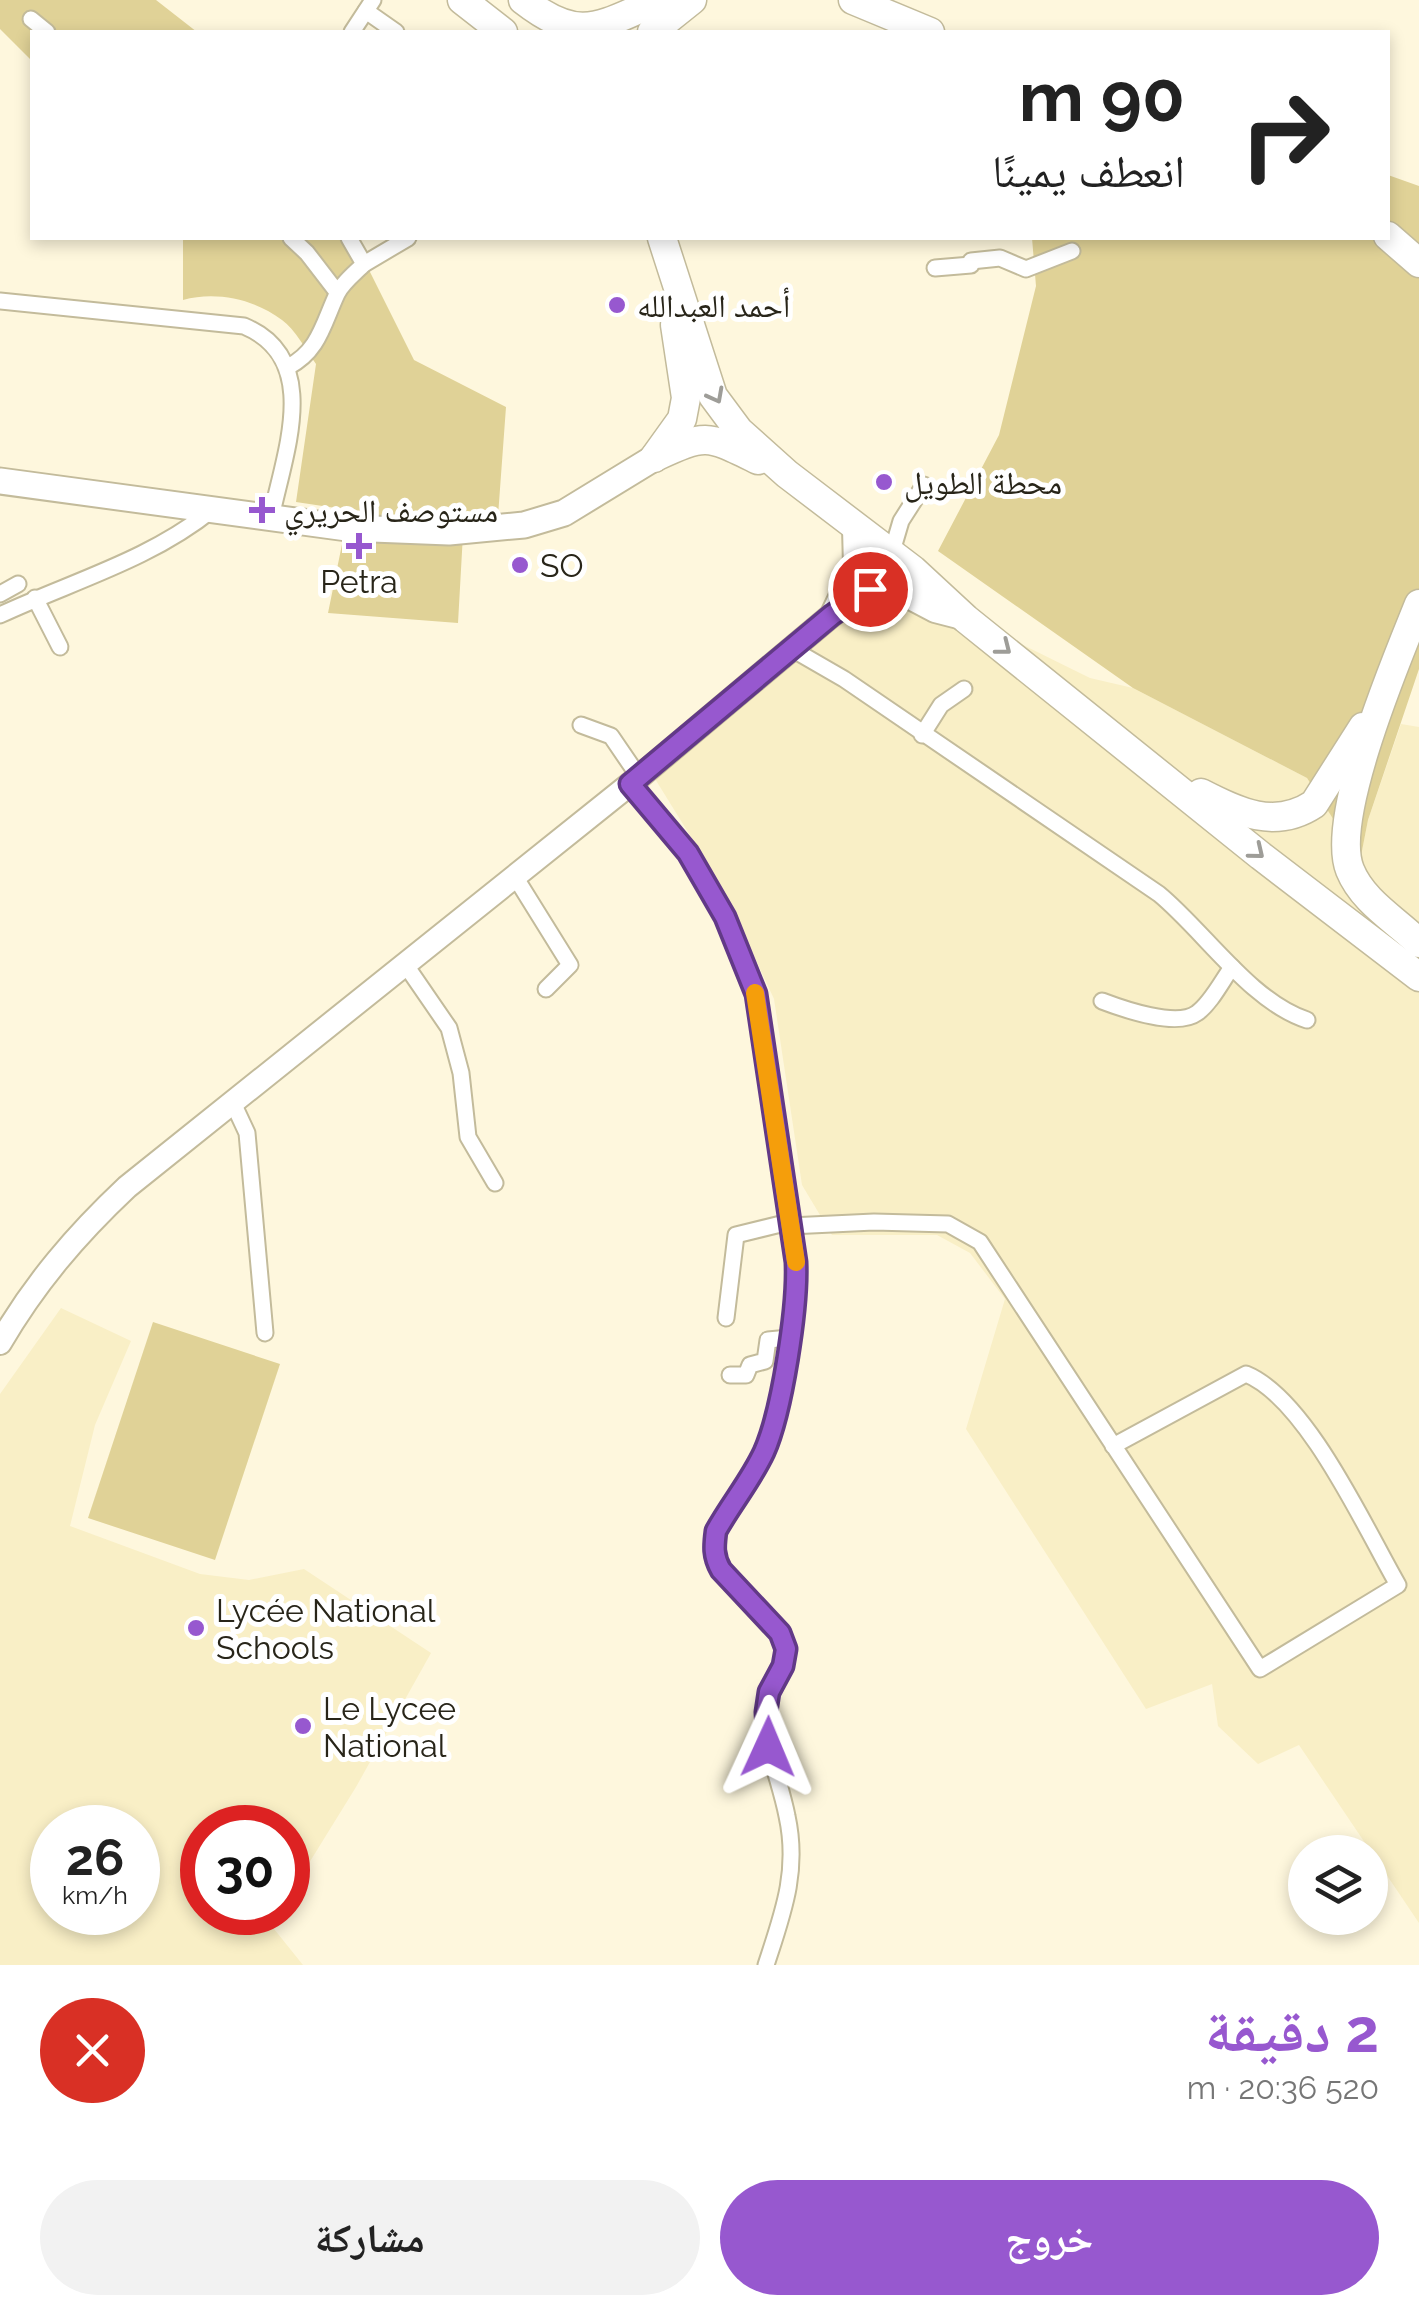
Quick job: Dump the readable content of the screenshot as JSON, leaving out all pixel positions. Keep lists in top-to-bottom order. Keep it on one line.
{"places":{"other":["أحمد العبدالله","محطة الطويل","SO","Lycée National Schools","Le Lycee National"],"health":["مستوصف الحريري","Petra"]},"page":{"turn":["90 m","انعطف يمينًا"],"speed":"26 km/h","limit":"30","heading":["2 دقيقة","520 m · 20:36"],"buttons":["خروج","مشاركة"]}}
